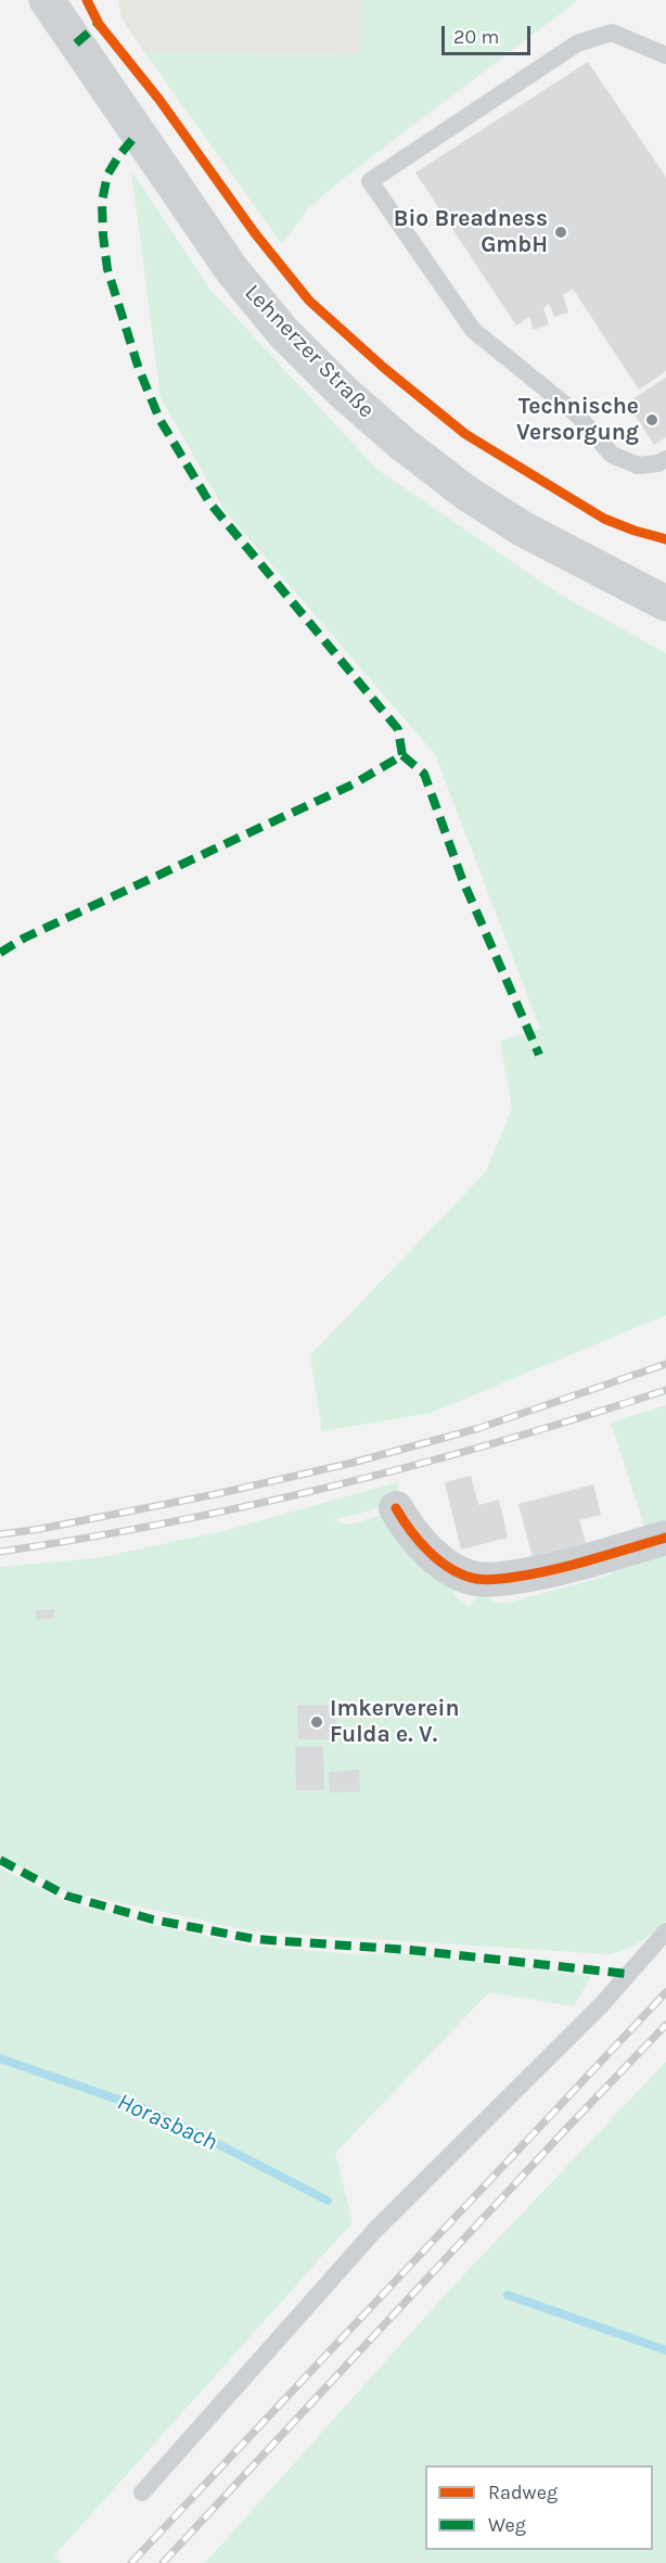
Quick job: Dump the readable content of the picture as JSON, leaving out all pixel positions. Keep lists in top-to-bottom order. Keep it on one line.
{"streets":{"main road":["Lehnerzer Straße"]},"water":["Horasbach"],"places":["Bio Breadness GmbH","Technische Versorgung","Imkerverein Fulda e. V."],"legend":["Radweg","Weg"],"scale_bar":"20 m"}
